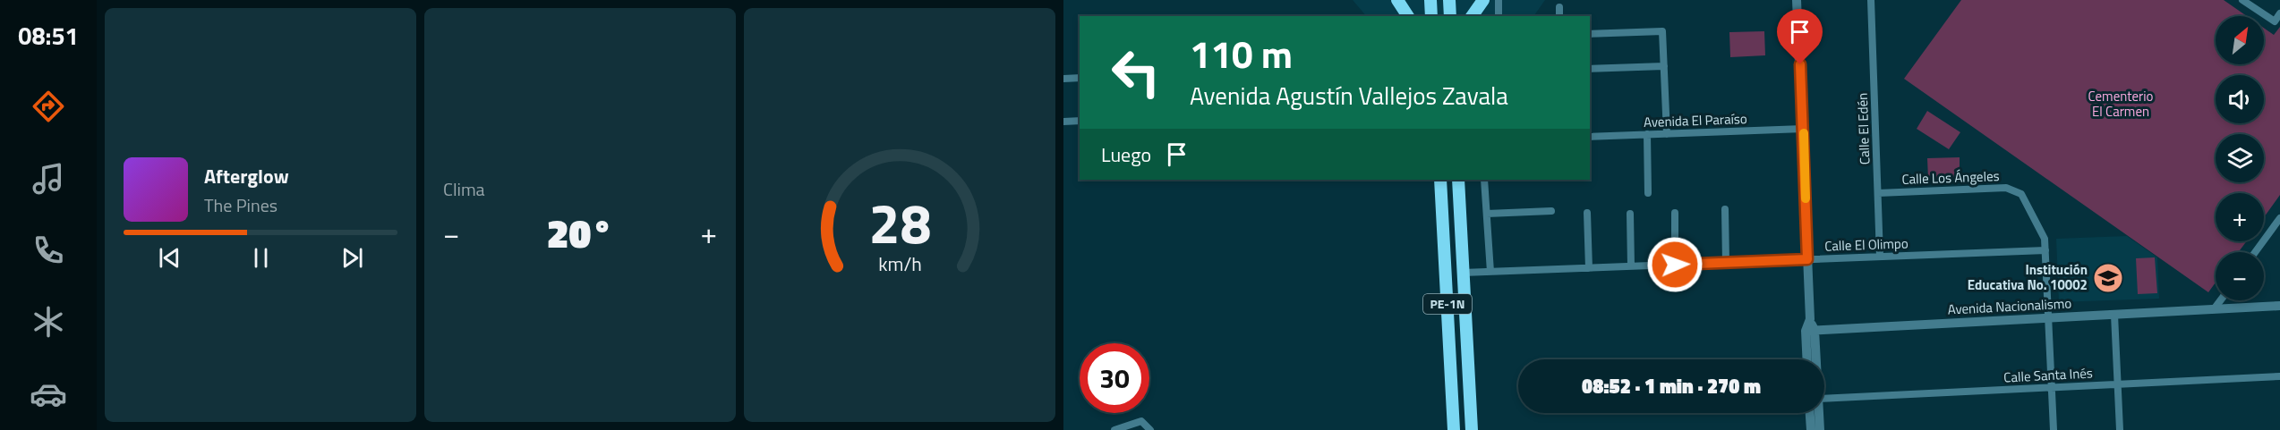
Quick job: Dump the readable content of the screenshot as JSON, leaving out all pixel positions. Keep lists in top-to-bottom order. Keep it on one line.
{"streets":{"highway":["PE-1N"],"street":["Avenida El Paraíso","Calle El Edén","Calle Los Ángeles","Calle El Olimpo","Avenida Nacionalismo","Calle Santa Inés"]},"crossings":[["Calle El Edén","Calle Los Ángeles"],["Calle El Edén","Calle El Olimpo"],["Calle Los Ángeles","Calle El Olimpo"],["Calle Los Ángeles","Avenida Nacionalismo"],["Calle Los Ángeles","Calle Santa Inés"],["Calle El Olimpo","PE-1N"]],"parks":["Cementerio El Carmen"],"places":{"school or university":["Institución Educativa No. 10002"]},"north":"top right","page":{"tabs":"08:51","tile":"Clima","map_buttons":["+","−"],"turn":["110 m","Avenida Agustín Vallejos Zavala"],"then":"Luego","song":["Afterglow","The Pines"],"heat":["−","20°","+"],"limit":"30","trip":"08:52 · 1 min · 270 m","gauge":["28","km/h"]}}
